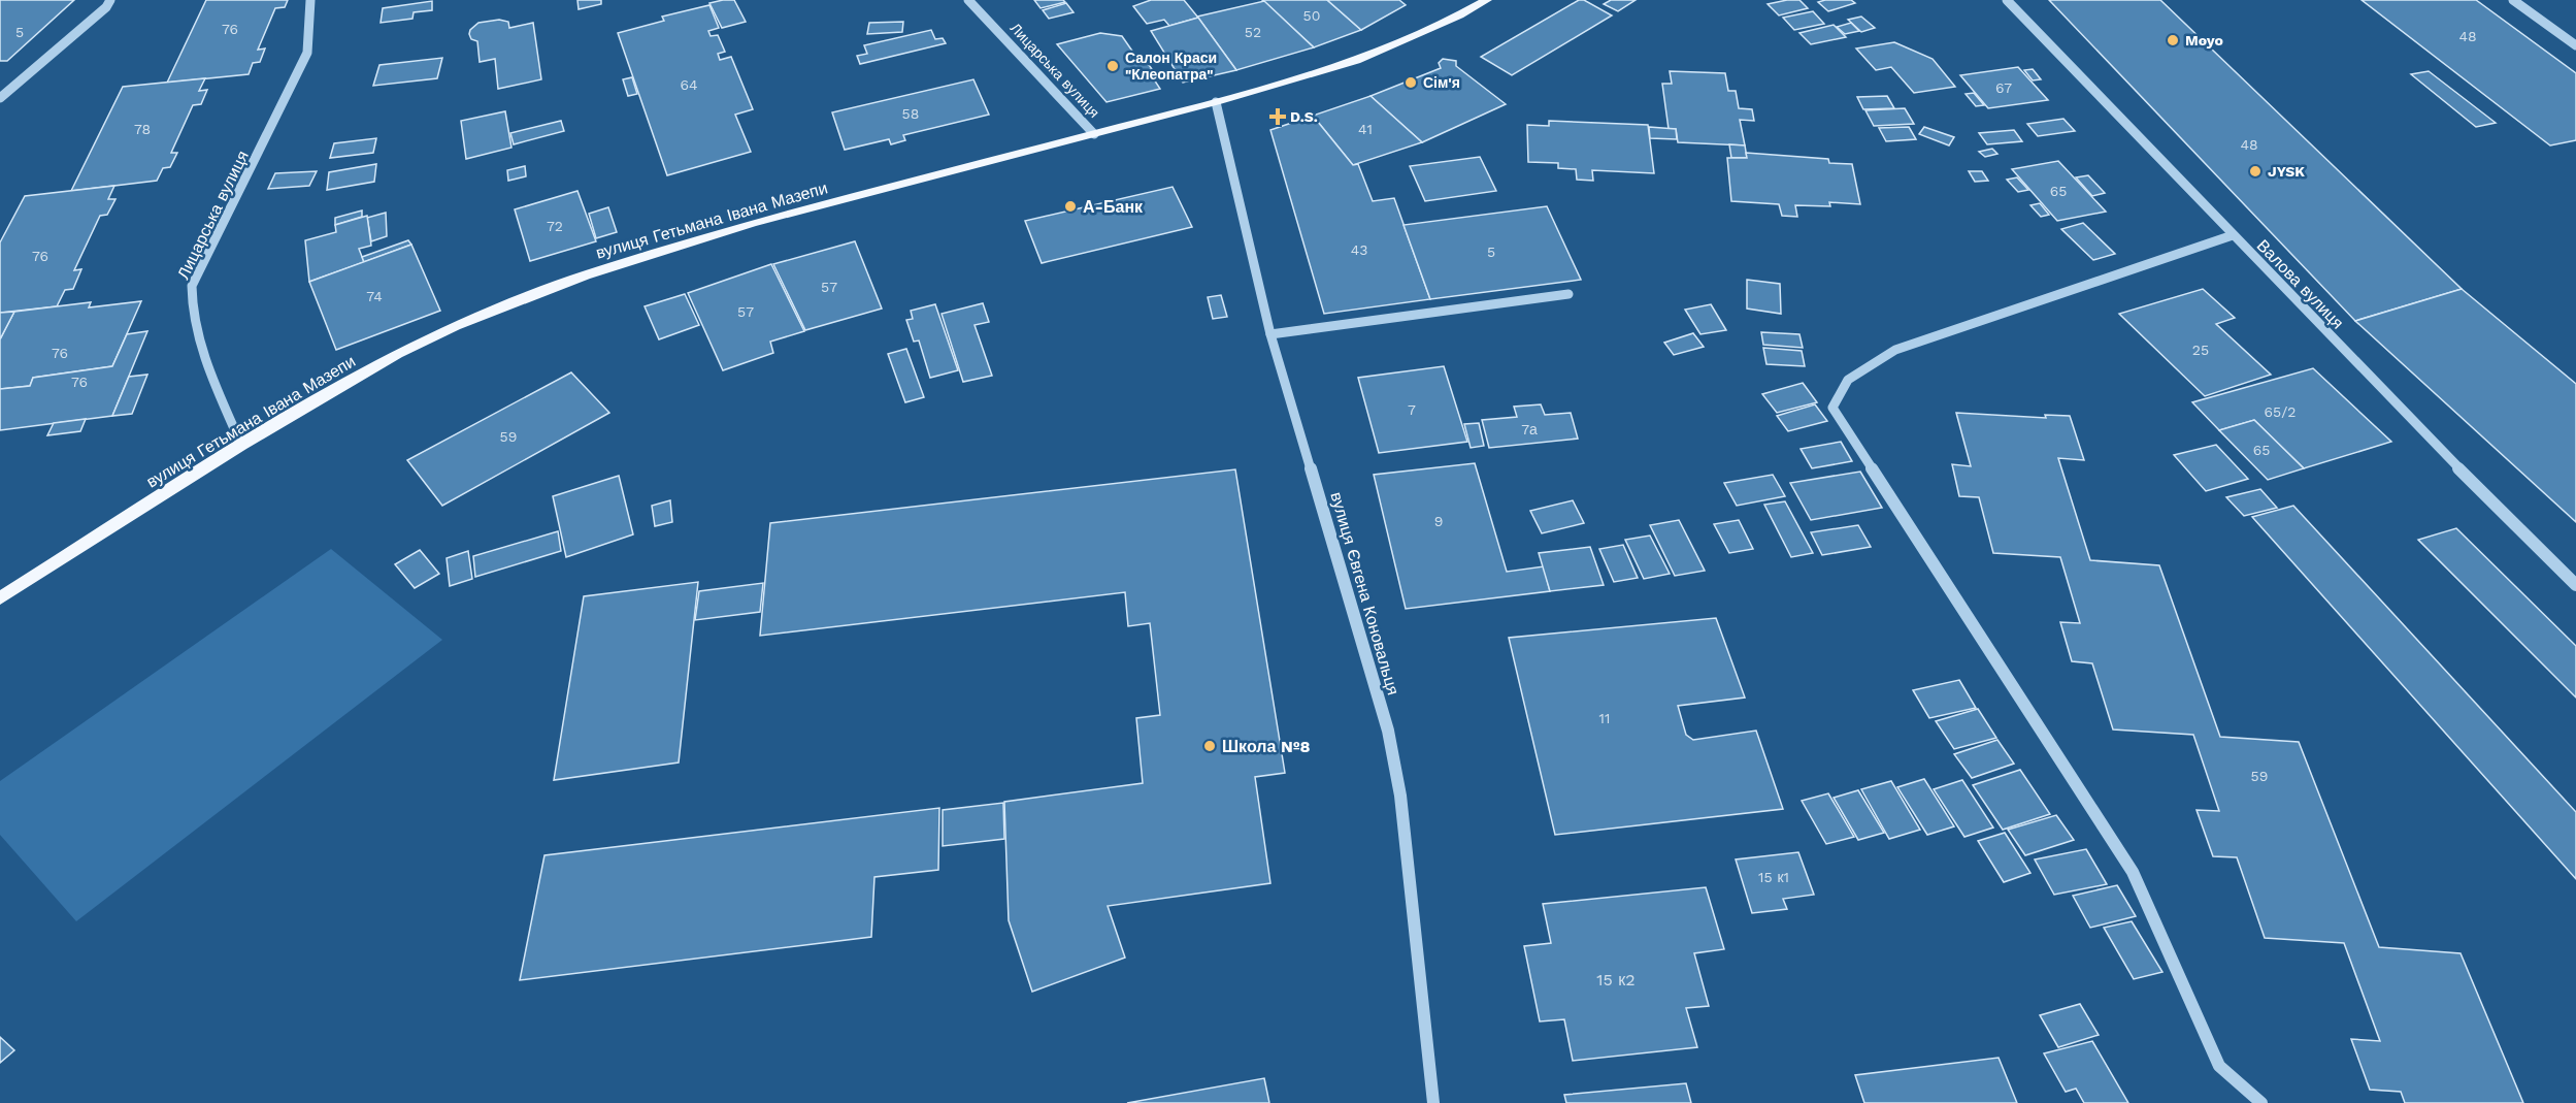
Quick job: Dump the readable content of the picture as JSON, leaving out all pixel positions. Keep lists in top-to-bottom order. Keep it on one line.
{"streets":{"main road":["вулиця Гетьмана Івана Мазепи"],"street":["Лицарська вулиця","Валова вулиця","вулиця Євгена Коновальця"]},"crossings":[["Лицарська вулиця","вулиця Гетьмана Івана Мазепи"],["вулиця Гетьмана Івана Мазепи","вулиця Євгена Коновальця"]],"places":{"other":["Moyo","Салон Краси \"Клеопатра\"","Сім'я","JYSK","А-Банк","Школа №8"],"health":["D.S."]},"house_numbers":["50","76","5","52","48","64","67","58","78","41","48","65","72","43","5","76","57","74","57","25","76","76","7","65/2","7а","59","65","9","11","59","15 к1","15 к2"]}
